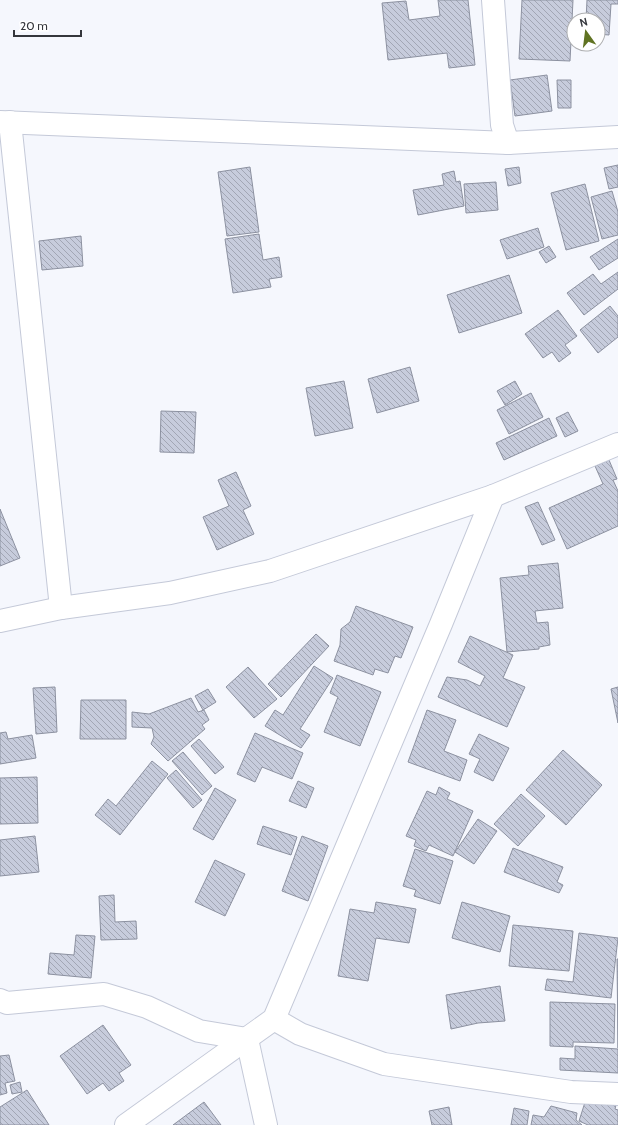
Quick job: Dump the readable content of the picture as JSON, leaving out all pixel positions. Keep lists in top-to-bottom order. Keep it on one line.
{"scale_bar":"20 m","north":"top"}
